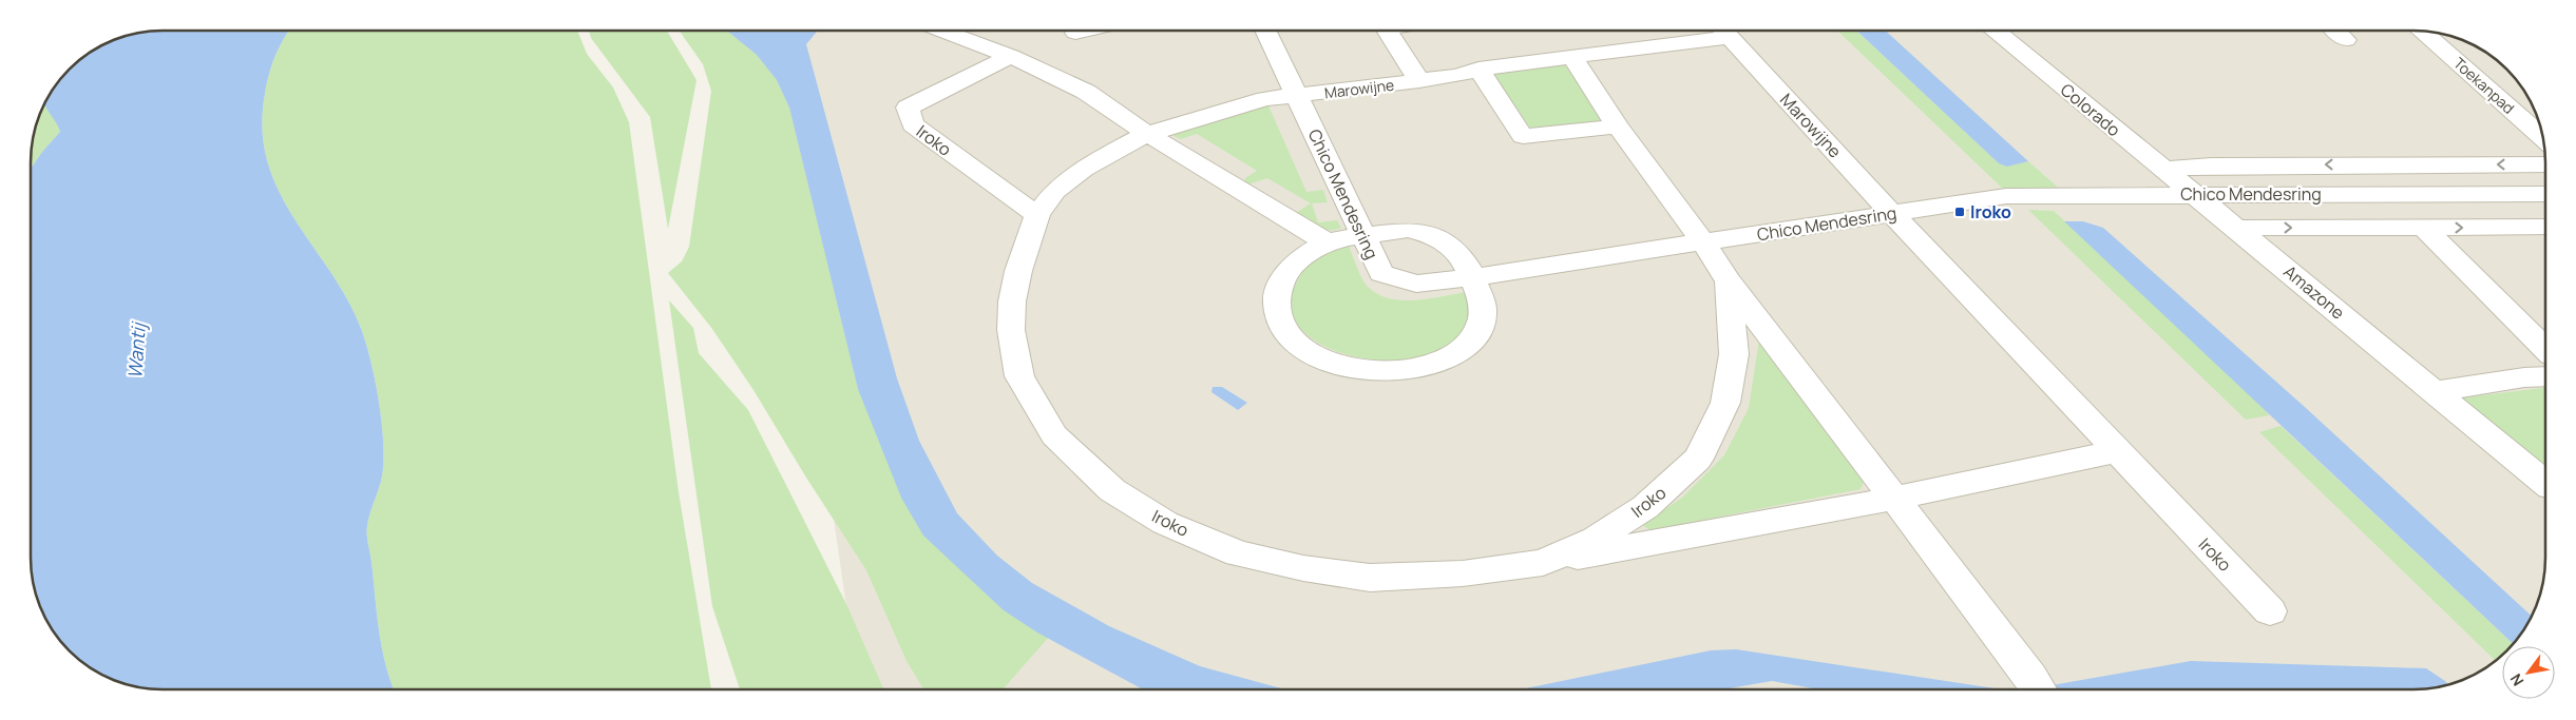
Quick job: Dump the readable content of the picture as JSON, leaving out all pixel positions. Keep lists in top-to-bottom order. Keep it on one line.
{"streets":{"street":["Toekanpad","Marowijne","Colorado","Iroko","Chico Mendesring","Amazone"]},"crossings":[["Marowijne","Iroko"],["Marowijne","Chico Mendesring"],["Colorado","Chico Mendesring"],["Colorado","Amazone"],["Iroko","Chico Mendesring"],["Chico Mendesring","Amazone"]],"water":["Wantij"],"places":{"transit":["Iroko"]},"north":"bottom left"}
